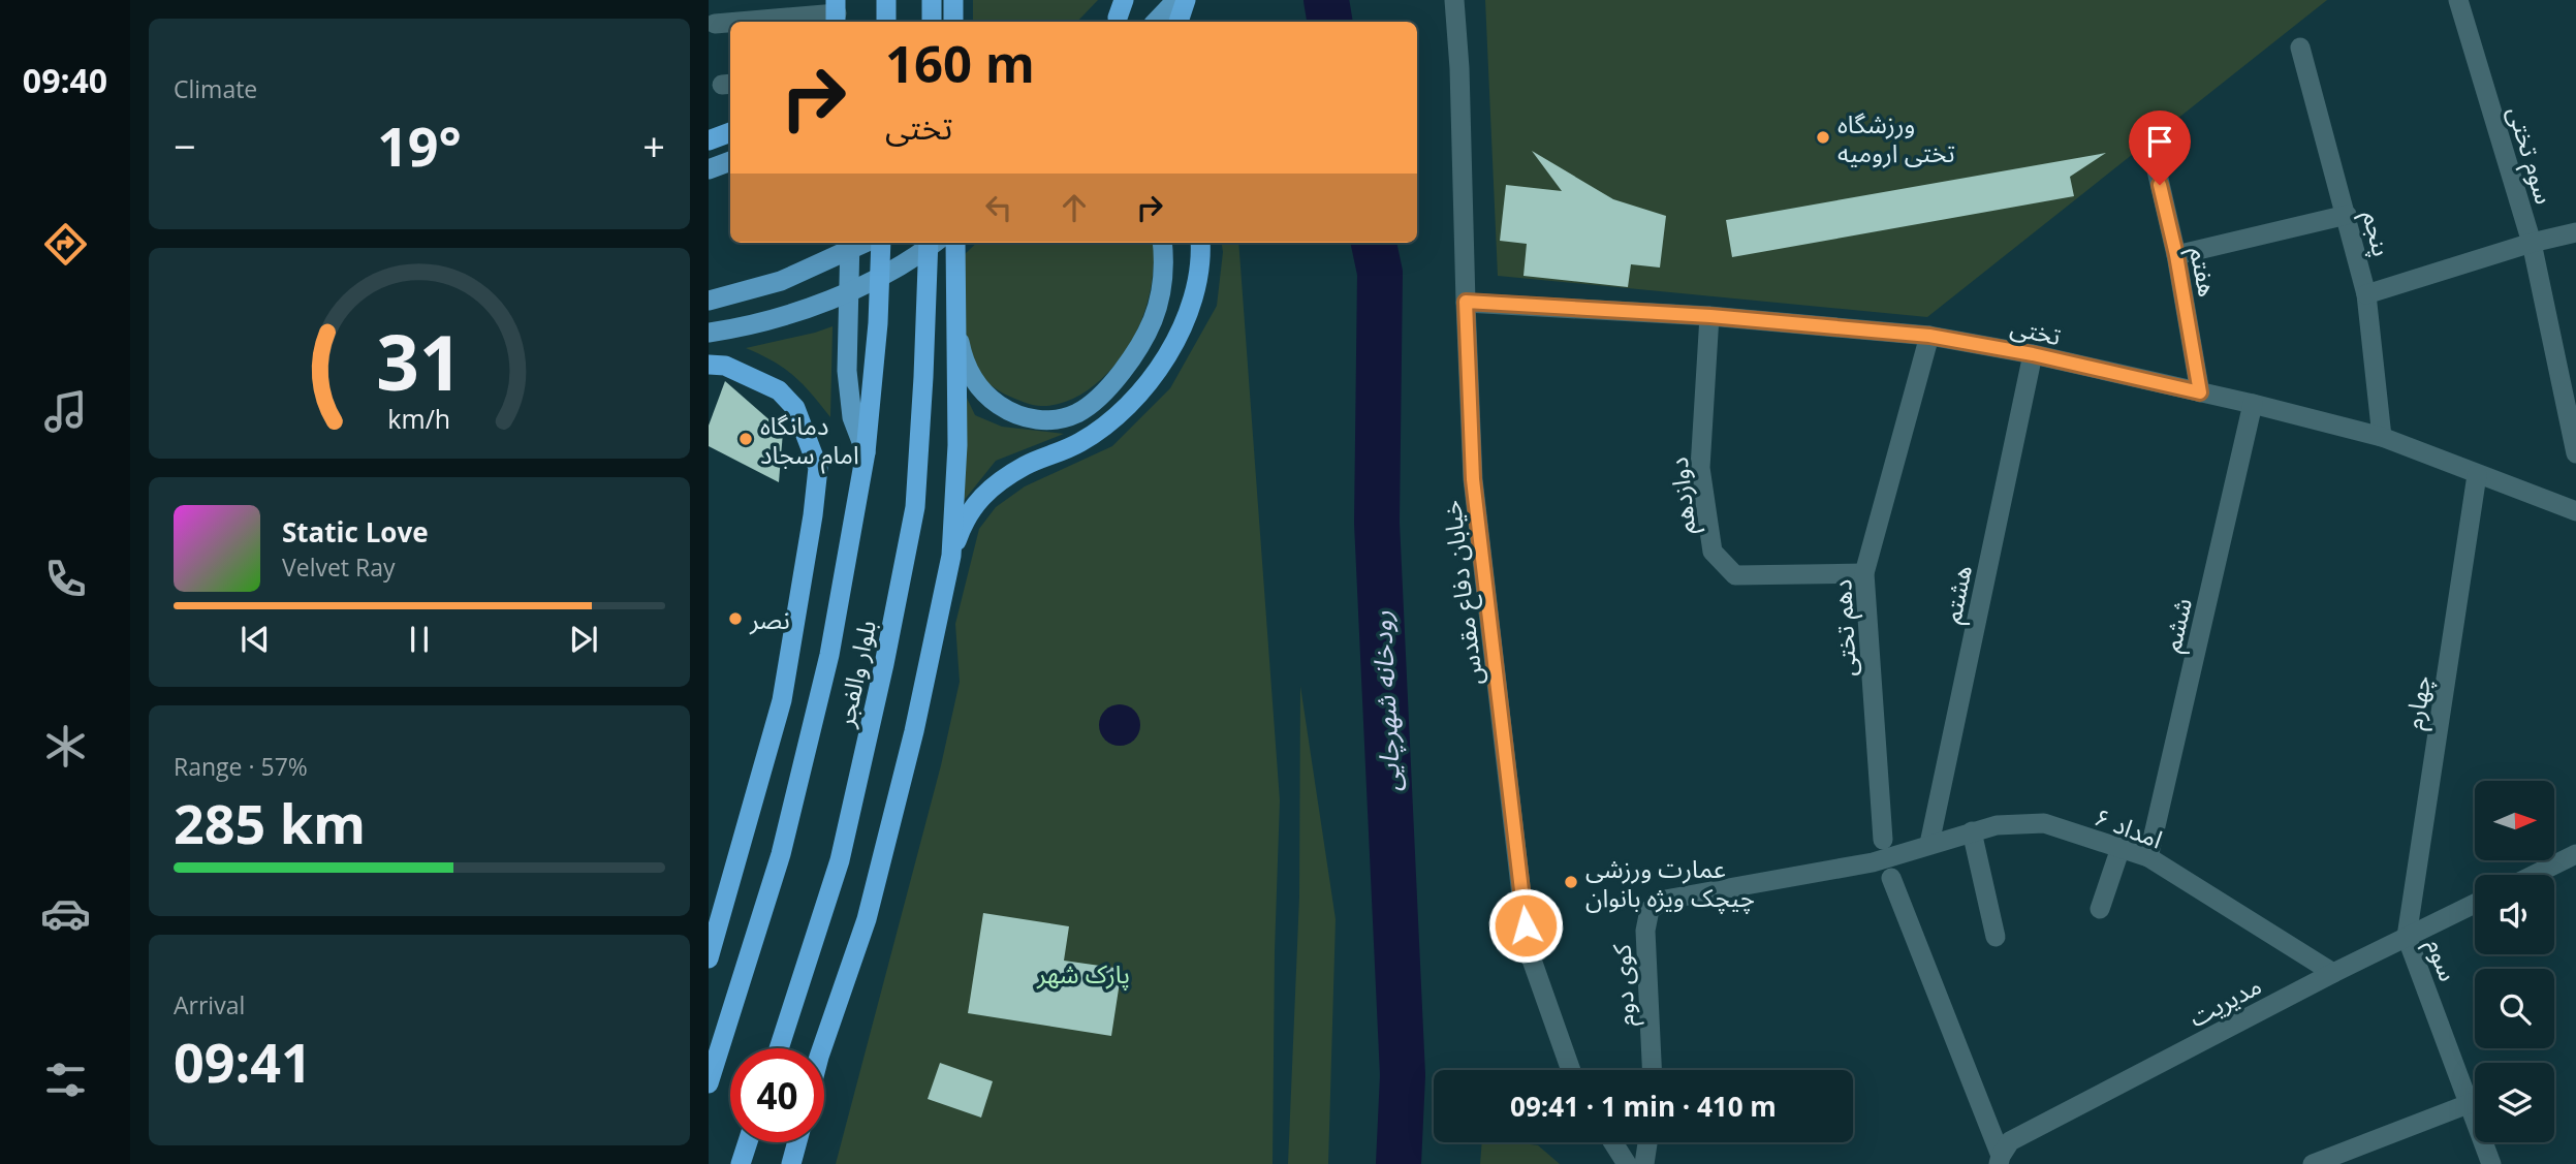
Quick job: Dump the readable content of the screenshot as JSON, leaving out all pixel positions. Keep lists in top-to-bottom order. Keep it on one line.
{"streets":{"highway":["بلوار والفجر"],"street":["سوم تختی","پنجم","هفتم","تختی","دوازدهم","خیابان دفاع مقدس","هشتم","ششم","دهم تختی","چهارم","امداد ۶","سوم","کوی دوم","مدیریت"]},"crossings":[["پنجم","تختی"],["هفتم","تختی"],["تختی","دوازدهم"],["تختی","خیابان دفاع مقدس"],["تختی","هشتم"],["تختی","ششم"],["تختی","دهم تختی"],["تختی","چهارم"],["دوازدهم","دهم تختی"],["هشتم","امداد ۶"],["ششم","امداد ۶"],["دهم تختی","امداد ۶"],["دهم تختی","کوی دوم"],["چهارم","سوم"],["چهارم","مدیریت"],["امداد ۶","کوی دوم"],["امداد ۶","مدیریت"],["سوم","مدیریت"]],"water":["رودخانه شهرچایی"],"parks":["پارک شهر"],"places":["ورزشگاه تختی ارومیه","دمانگاه امام سجاد","نصر","عمارت ورزشی چیچک ویژه بانوان"],"north":"right","page":{"tabs":"09:40","tile":["Climate",["Range · 57%","285 km"],["Arrival","09:41"]],"turn":["160 m","تختی"],"heat":["−","19°","+"],"song":["Static Love","Velvet Ray"],"limit":"40","trip":"09:41 · 1 min · 410 m","gauge":["31","km/h"]}}
